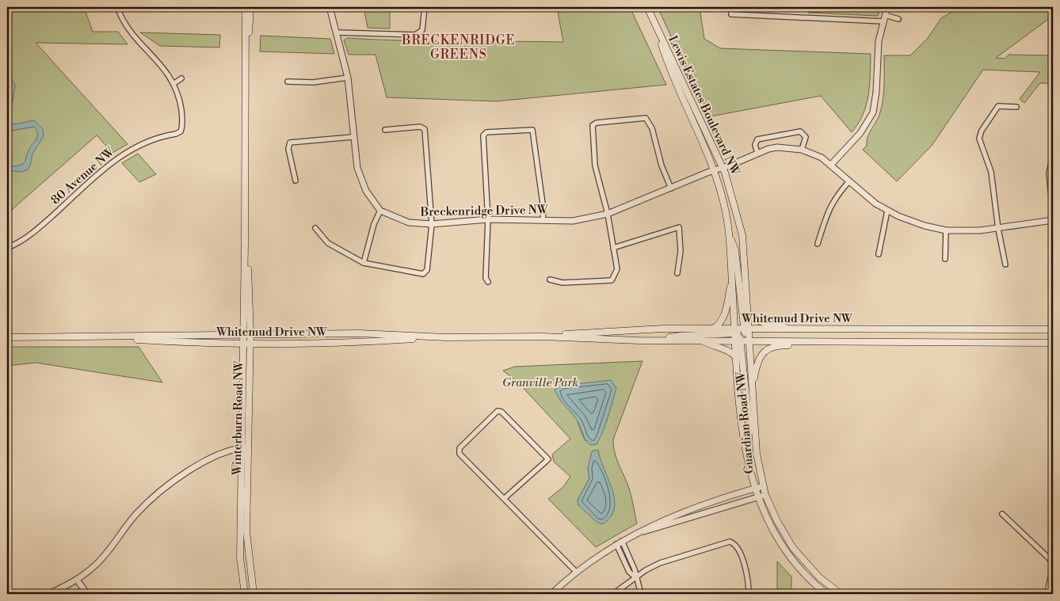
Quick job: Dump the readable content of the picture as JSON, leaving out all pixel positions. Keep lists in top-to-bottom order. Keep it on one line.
{"streets":{"main road":["Lewis Estates Boulevard NW","Whitemud Drive NW","Winterburn Road NW","Guardian Road NW"],"street":["80 Avenue NW","Breckenridge Drive NW"]},"crossings":[["Lewis Estates Boulevard NW","Breckenridge Drive NW"],["Lewis Estates Boulevard NW","Whitemud Drive NW"],["Lewis Estates Boulevard NW","Guardian Road NW"],["Whitemud Drive NW","Winterburn Road NW"],["Whitemud Drive NW","Guardian Road NW"]],"districts":["BRECKENRIDGE GREENS"],"parks":["Granville Park"]}
